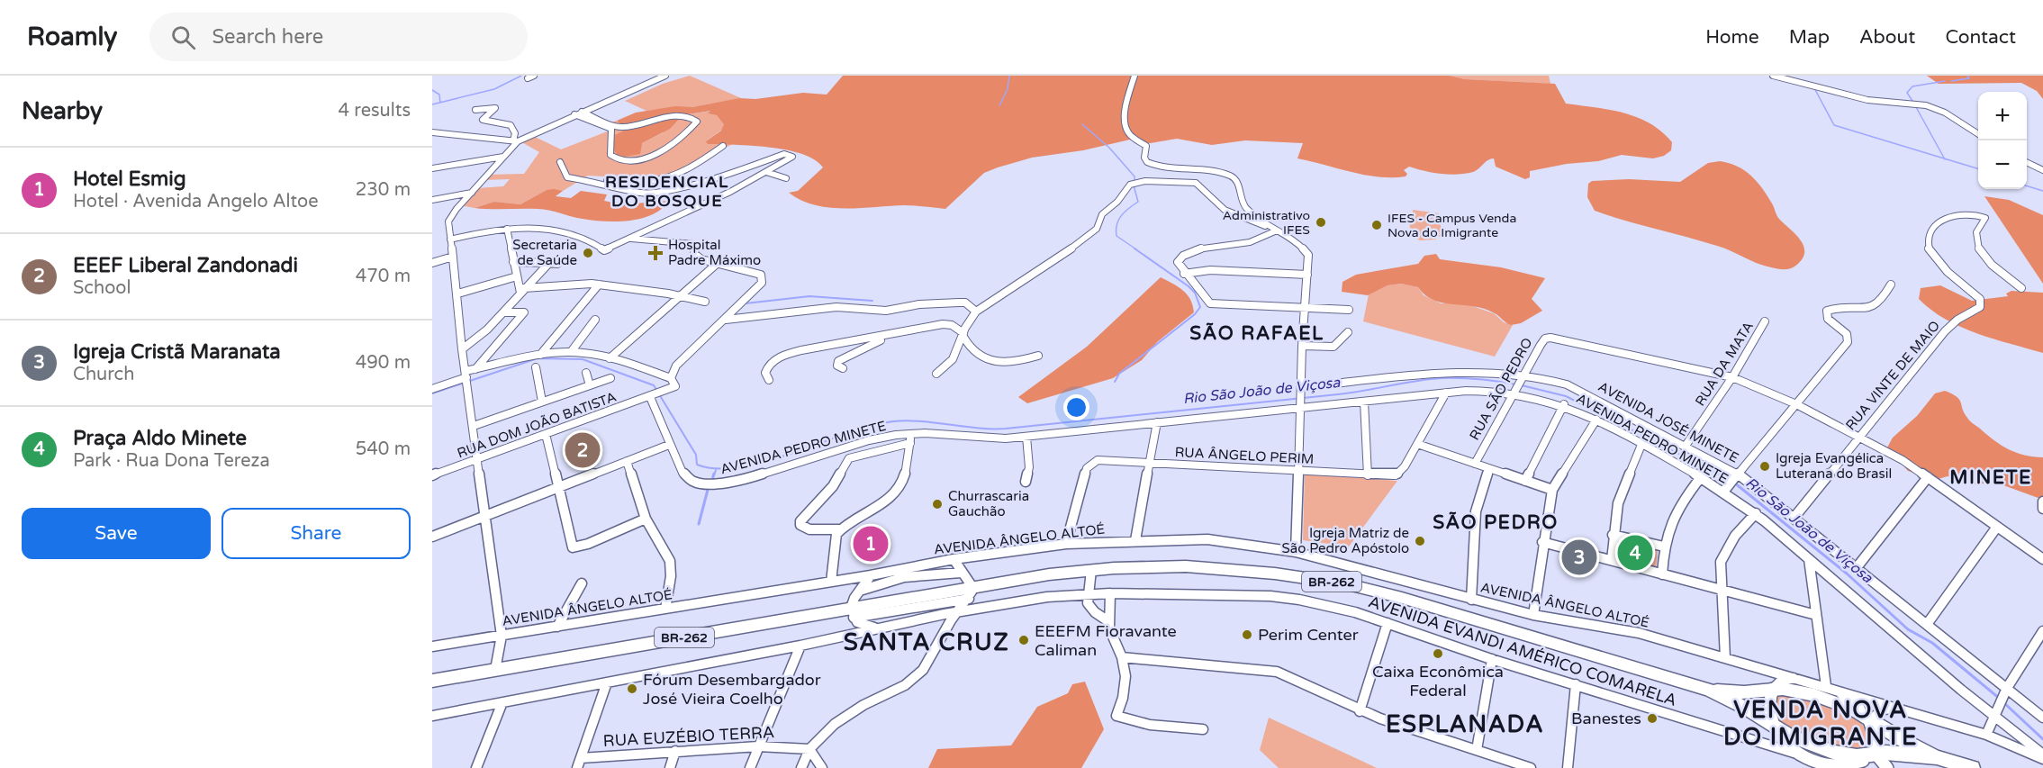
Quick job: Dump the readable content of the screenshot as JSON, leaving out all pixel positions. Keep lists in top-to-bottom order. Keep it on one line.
{"streets":{"highway":["BR-262"],"street":["RUA DA MATA","RUA VINTE DE MAIO","RUA SÃO PEDRO","AVENIDA JOSÉ MINETE","RUA DOM JOÃO BATISTA","AVENIDA PEDRO MINETE","RUA ÂNGELO PERIM","AVENIDA ÂNGELO ALTOÉ","AVENIDA EVANDI AMÉRICO COMARELA","RUA EUZÉBIO TERRA"]},"crossings":[["RUA DA MATA","RUA SÃO PEDRO"],["RUA DA MATA","AVENIDA JOSÉ MINETE"],["RUA VINTE DE MAIO","AVENIDA JOSÉ MINETE"],["RUA SÃO PEDRO","AVENIDA JOSÉ MINETE"],["RUA SÃO PEDRO","AVENIDA PEDRO MINETE"],["AVENIDA JOSÉ MINETE","AVENIDA PEDRO MINETE"],["AVENIDA PEDRO MINETE","AVENIDA ÂNGELO ALTOÉ"],["RUA ÂNGELO PERIM","AVENIDA ÂNGELO ALTOÉ"]],"districts":["RESIDENCIAL DO BOSQUE","SÃO RAFAEL","MINETE","SÃO PEDRO","SANTA CRUZ","VENDA NOVA DO IMIGRANTE","ESPLANADA"],"water":["Rio São João de Viçosa"],"places":{"other":["Administrativo IFES","IFES - Campus Venda Nova do Imigrante","Secretaria de Saúde","Igreja Evangélica Luterana do Brasil","Churrascaria Gauchão","Igreja Matriz de São Pedro Apóstolo","Perim Center","EEEFM Fioravante Caliman","Caixa Econômica Federal","Fórum Desembargador José Vieira Coelho","Banestes"],"health":["Hospital Padre Máximo"]},"page":{"header":"Roamly","search":"Search here","nav":["Home","Map","About","Contact"],"heading":["Nearby","4 results"],"map_buttons":["+","−"],"list":[{"mark":"1","name":"Hotel Esmig","note":"Hotel · Avenida Angelo Altoe","value":"230 m"},{"mark":"2","name":"EEEF Liberal Zandonadi","note":"School","value":"470 m"},{"mark":"3","name":"Igreja Cristã Maranata","note":"Church","value":"490 m"},{"mark":"4","name":"Praça Aldo Minete","note":"Park · Rua Dona Tereza","value":"540 m"}],"pins":["2","1","4","3"],"buttons":["Save","Share"]}}
